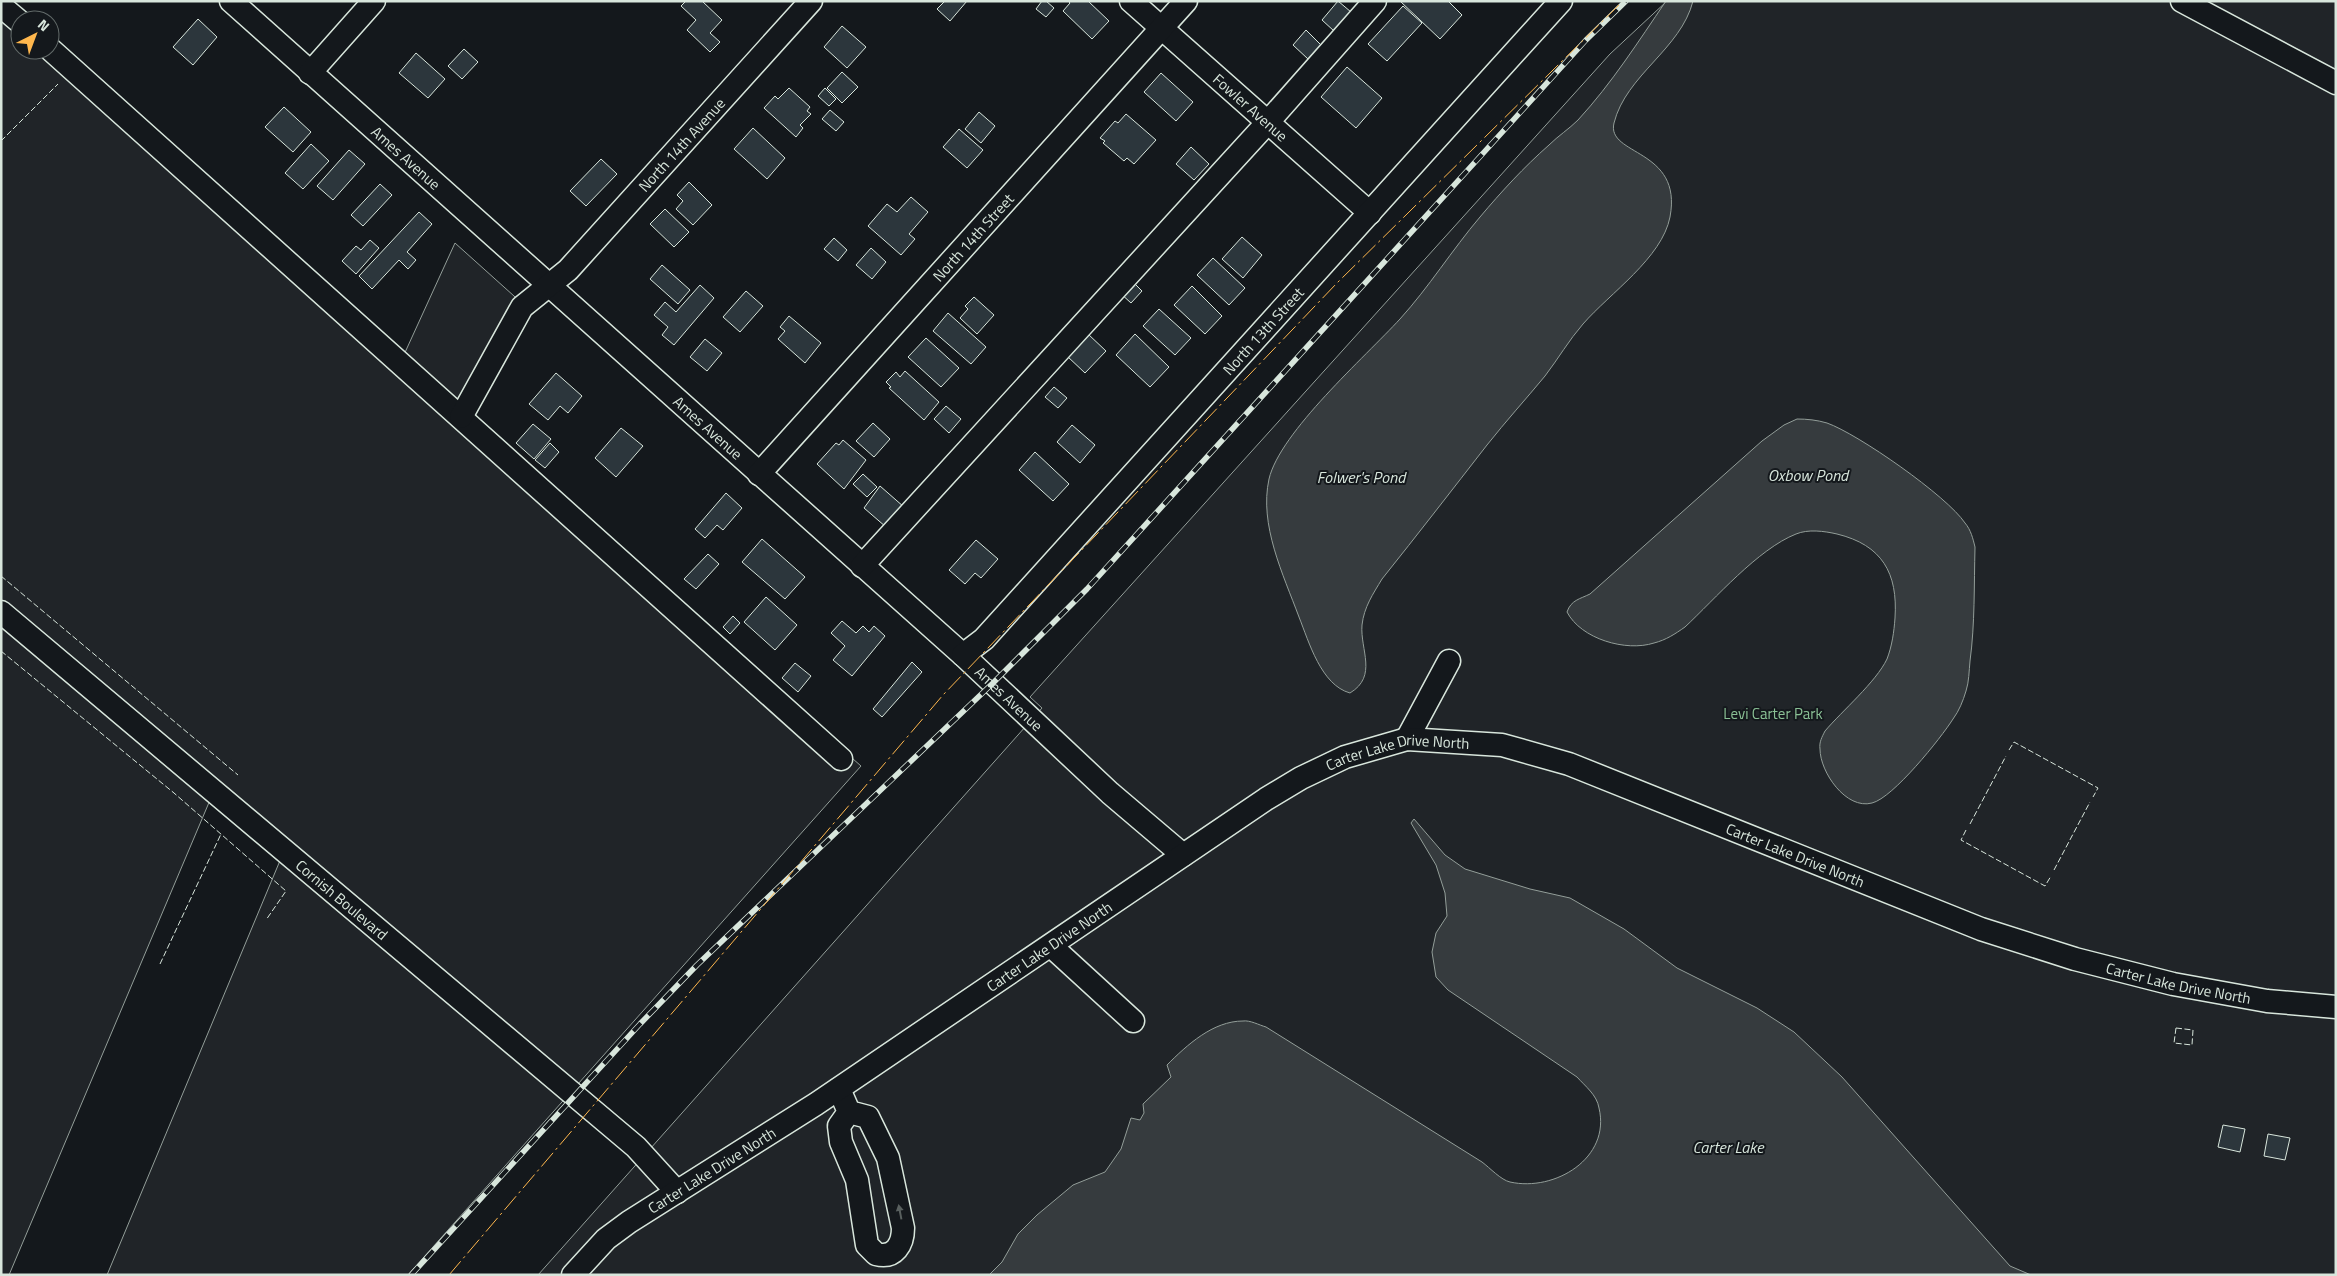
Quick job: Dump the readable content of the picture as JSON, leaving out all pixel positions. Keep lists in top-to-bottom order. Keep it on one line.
{"streets":{"street":["Fowler Avenue","North 14th Avenue","Ames Avenue","North 14th Street","North 13th Street","Carter Lake Drive North","Cornish Boulevard"]},"crossings":[["Fowler Avenue","North 14th Street"],["Fowler Avenue","North 13th Street"],["North 14th Avenue","Ames Avenue"],["Ames Avenue","North 14th Street"],["Ames Avenue","North 13th Street"],["Ames Avenue","Carter Lake Drive North"],["Carter Lake Drive North","Cornish Boulevard"]],"water":["Oxbow Pond","Folwer's Pond","Carter Lake"],"parks":["Levi Carter Park"],"north":"top right"}
